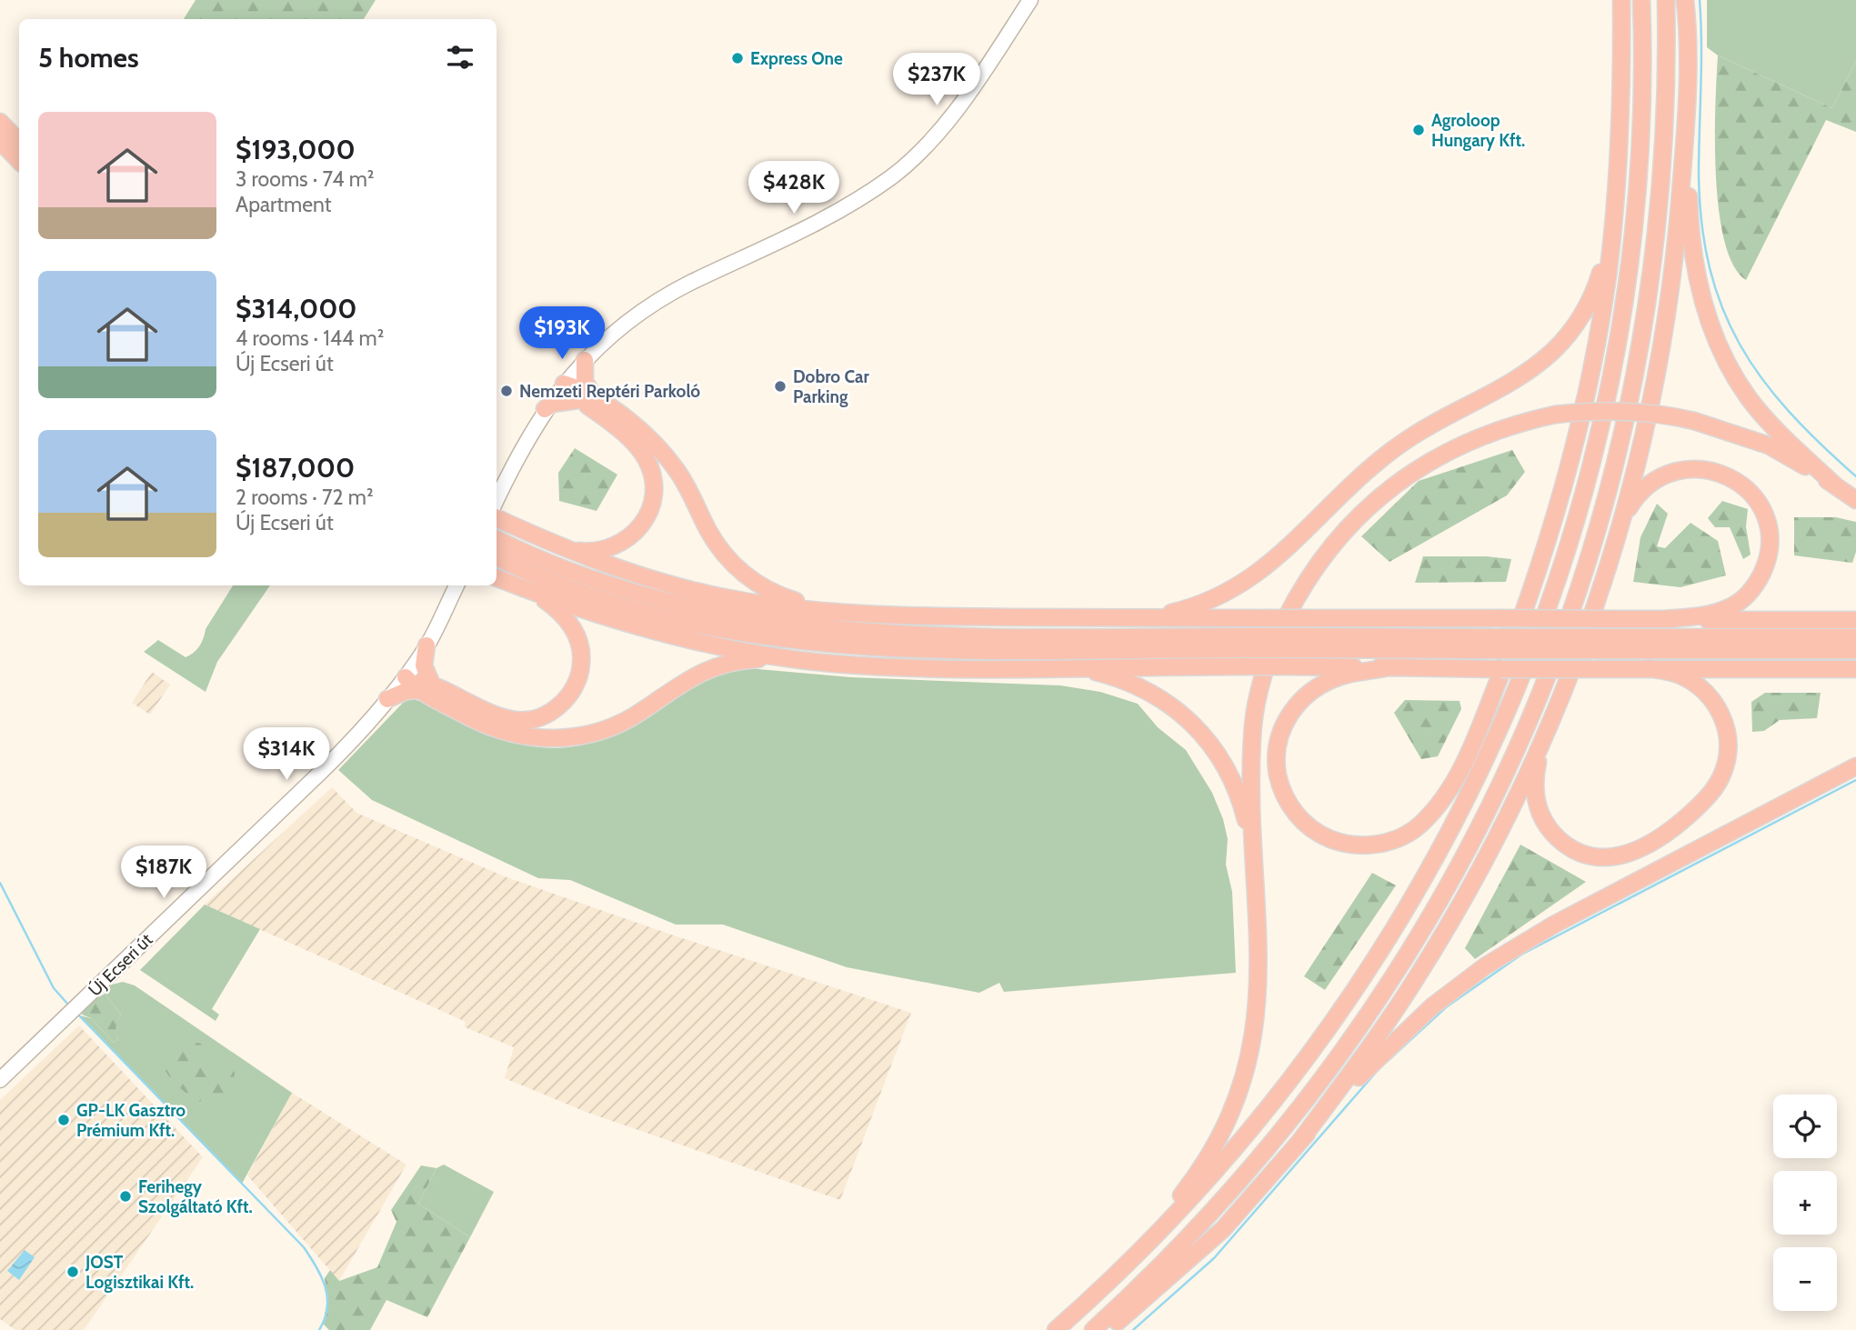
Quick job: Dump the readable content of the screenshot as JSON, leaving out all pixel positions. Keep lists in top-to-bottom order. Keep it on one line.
{"streets":{"main road":["Új Ecseri út"]},"places":["Express One","Agroloop Hungary Kft.","Dobro Car Parking","Nemzeti Reptéri Parkoló","GP-LK Gasztro Prémium Kft.","Ferihegy Szolgáltató Kft.","JOST Logisztikai Kft."],"page":{"heading":"5 homes","price":["$237K","$428K","$193K","$314K","$187K"],"list":[{"name":"$193,000","note":"3 rooms · 74 m² · Apartment"},{"name":"$314,000","note":"4 rooms · 144 m² · Új Ecseri út"},{"name":"$187,000","note":"2 rooms · 72 m² · Új Ecseri út"}],"map_buttons":["+","−"]}}
